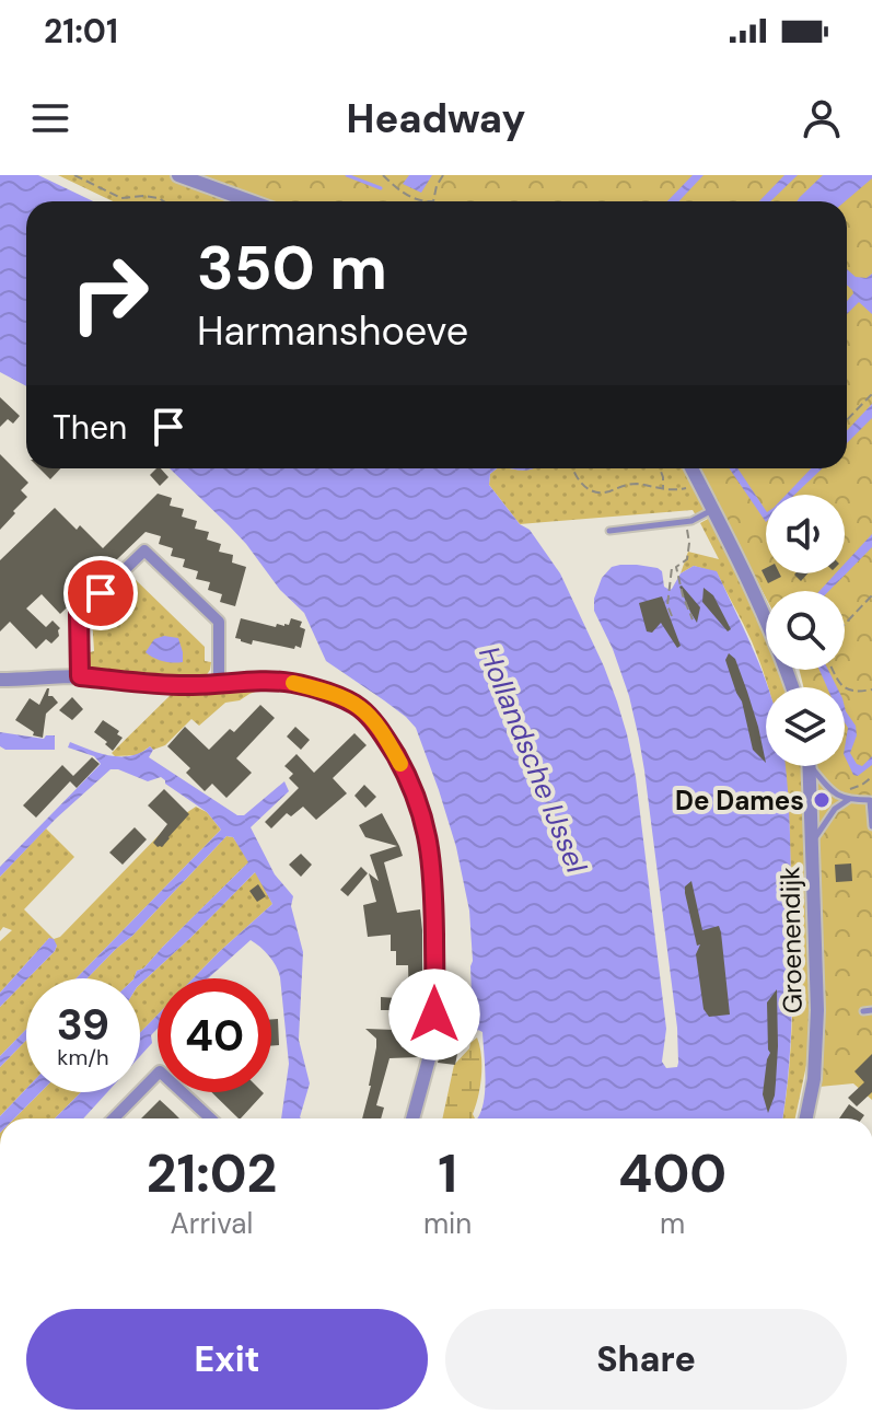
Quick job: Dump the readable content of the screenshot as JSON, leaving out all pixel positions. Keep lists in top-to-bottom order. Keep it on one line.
{"streets":{"street":["Groenendijk"]},"water":["Hollandsche IJssel"],"places":["De Dames"],"page":{"status":"21:01","header":"Headway","turn":["350 m","Harmanshoeve"],"then":"Then","speed":"39 km/h","limit":"40","eta":["21:02","Arrival","1","min","400","m"],"buttons":["Exit","Share"]}}
